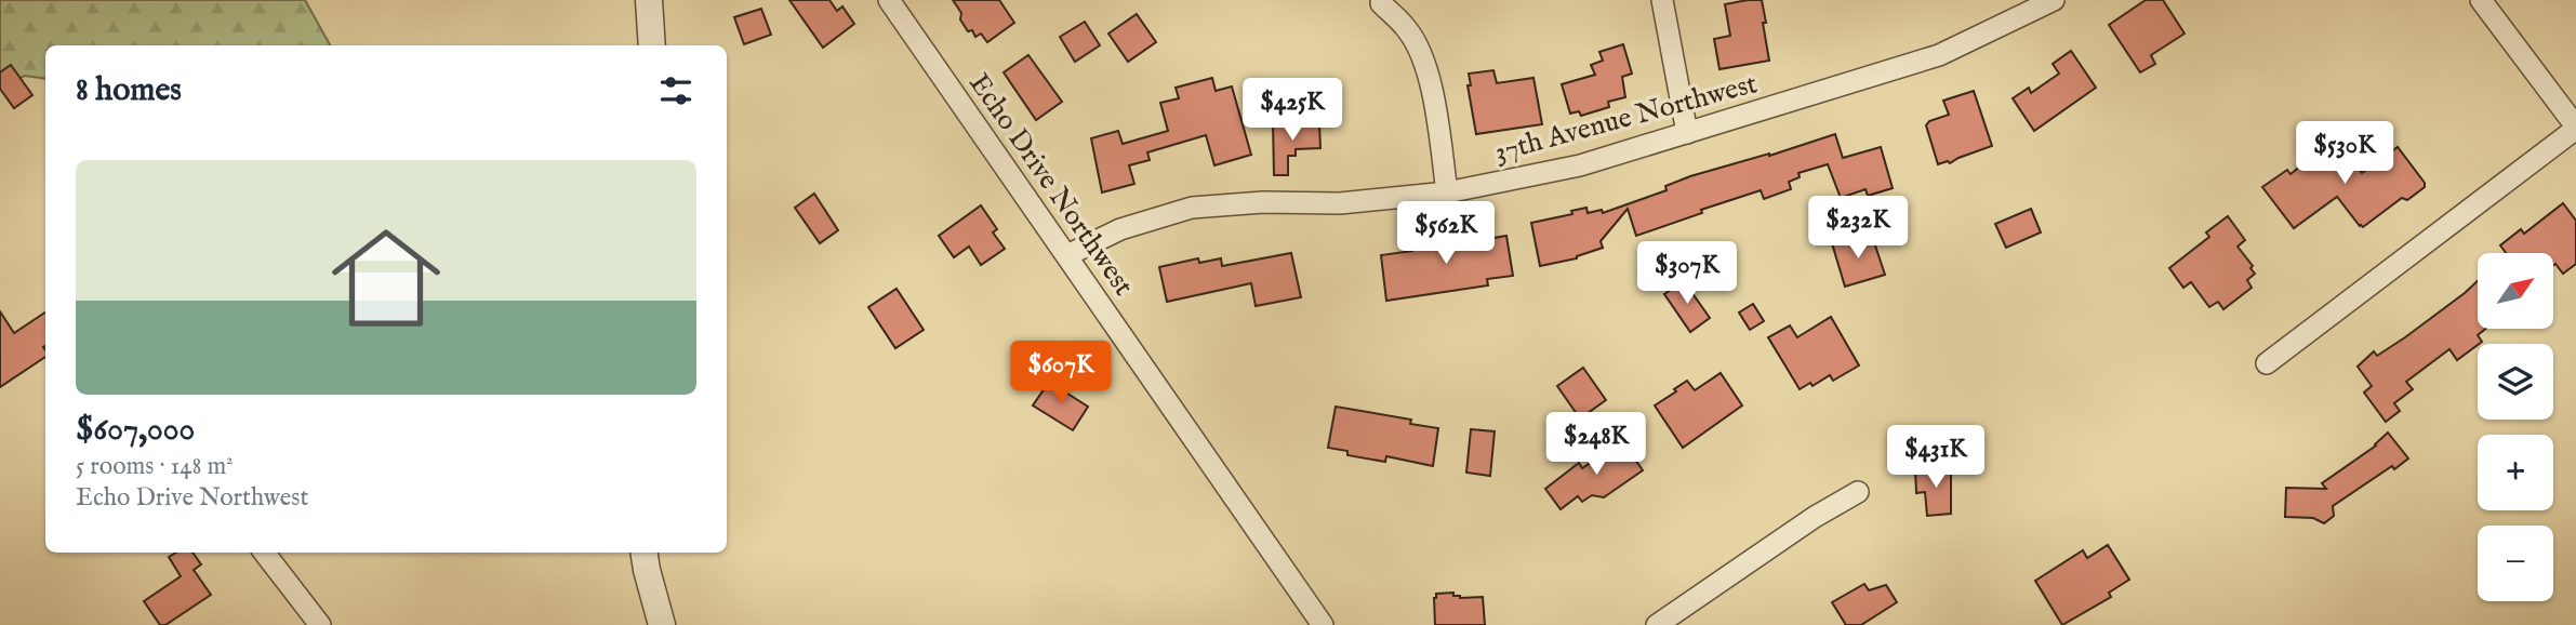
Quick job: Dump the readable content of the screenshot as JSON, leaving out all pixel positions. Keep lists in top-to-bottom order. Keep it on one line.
{"streets":{"street":["37th Avenue Northwest","Echo Drive Northwest"]},"crossings":[["37th Avenue Northwest","Echo Drive Northwest"]],"north":"top right","page":{"heading":"8 homes","price":["$425K","$530K","$232K","$562K","$307K","$607K","$248K","$431K"],"list":[{"name":"$607,000","note":"5 rooms · 148 m² · Echo Drive Northwest"}],"map_buttons":["+","−"]}}
